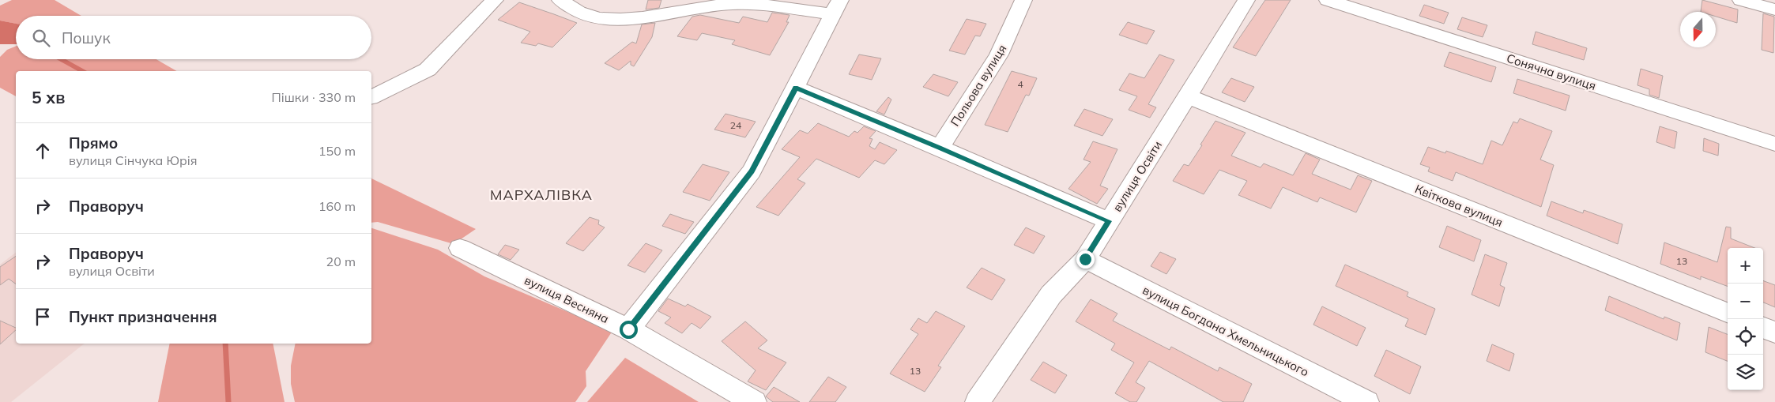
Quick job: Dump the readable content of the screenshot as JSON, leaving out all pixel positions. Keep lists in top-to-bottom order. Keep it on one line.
{"streets":{"street":["Сонячна вулиця","Польова вулиця","вулиця Освіти","Квіткова вулиця","вулиця Весняна","вулиця Богдана Хмельницького"]},"crossings":[["вулиця Освіти","Квіткова вулиця"],["вулиця Освіти","вулиця Богдана Хмельницького"]],"districts":["МАРХАЛІВКА"],"house_numbers":["4","24","13","13"],"north":"bottom","page":{"search":"Пошук","heading":["5 хв","Пішки · 330 m"],"list":[["Прямо","вулиця Сінчука Юрія","150 m"],["Праворуч","160 m"],["Праворуч","вулиця Освіти","20 m"],"Пункт призначення"],"map_buttons":["+","−"]}}
